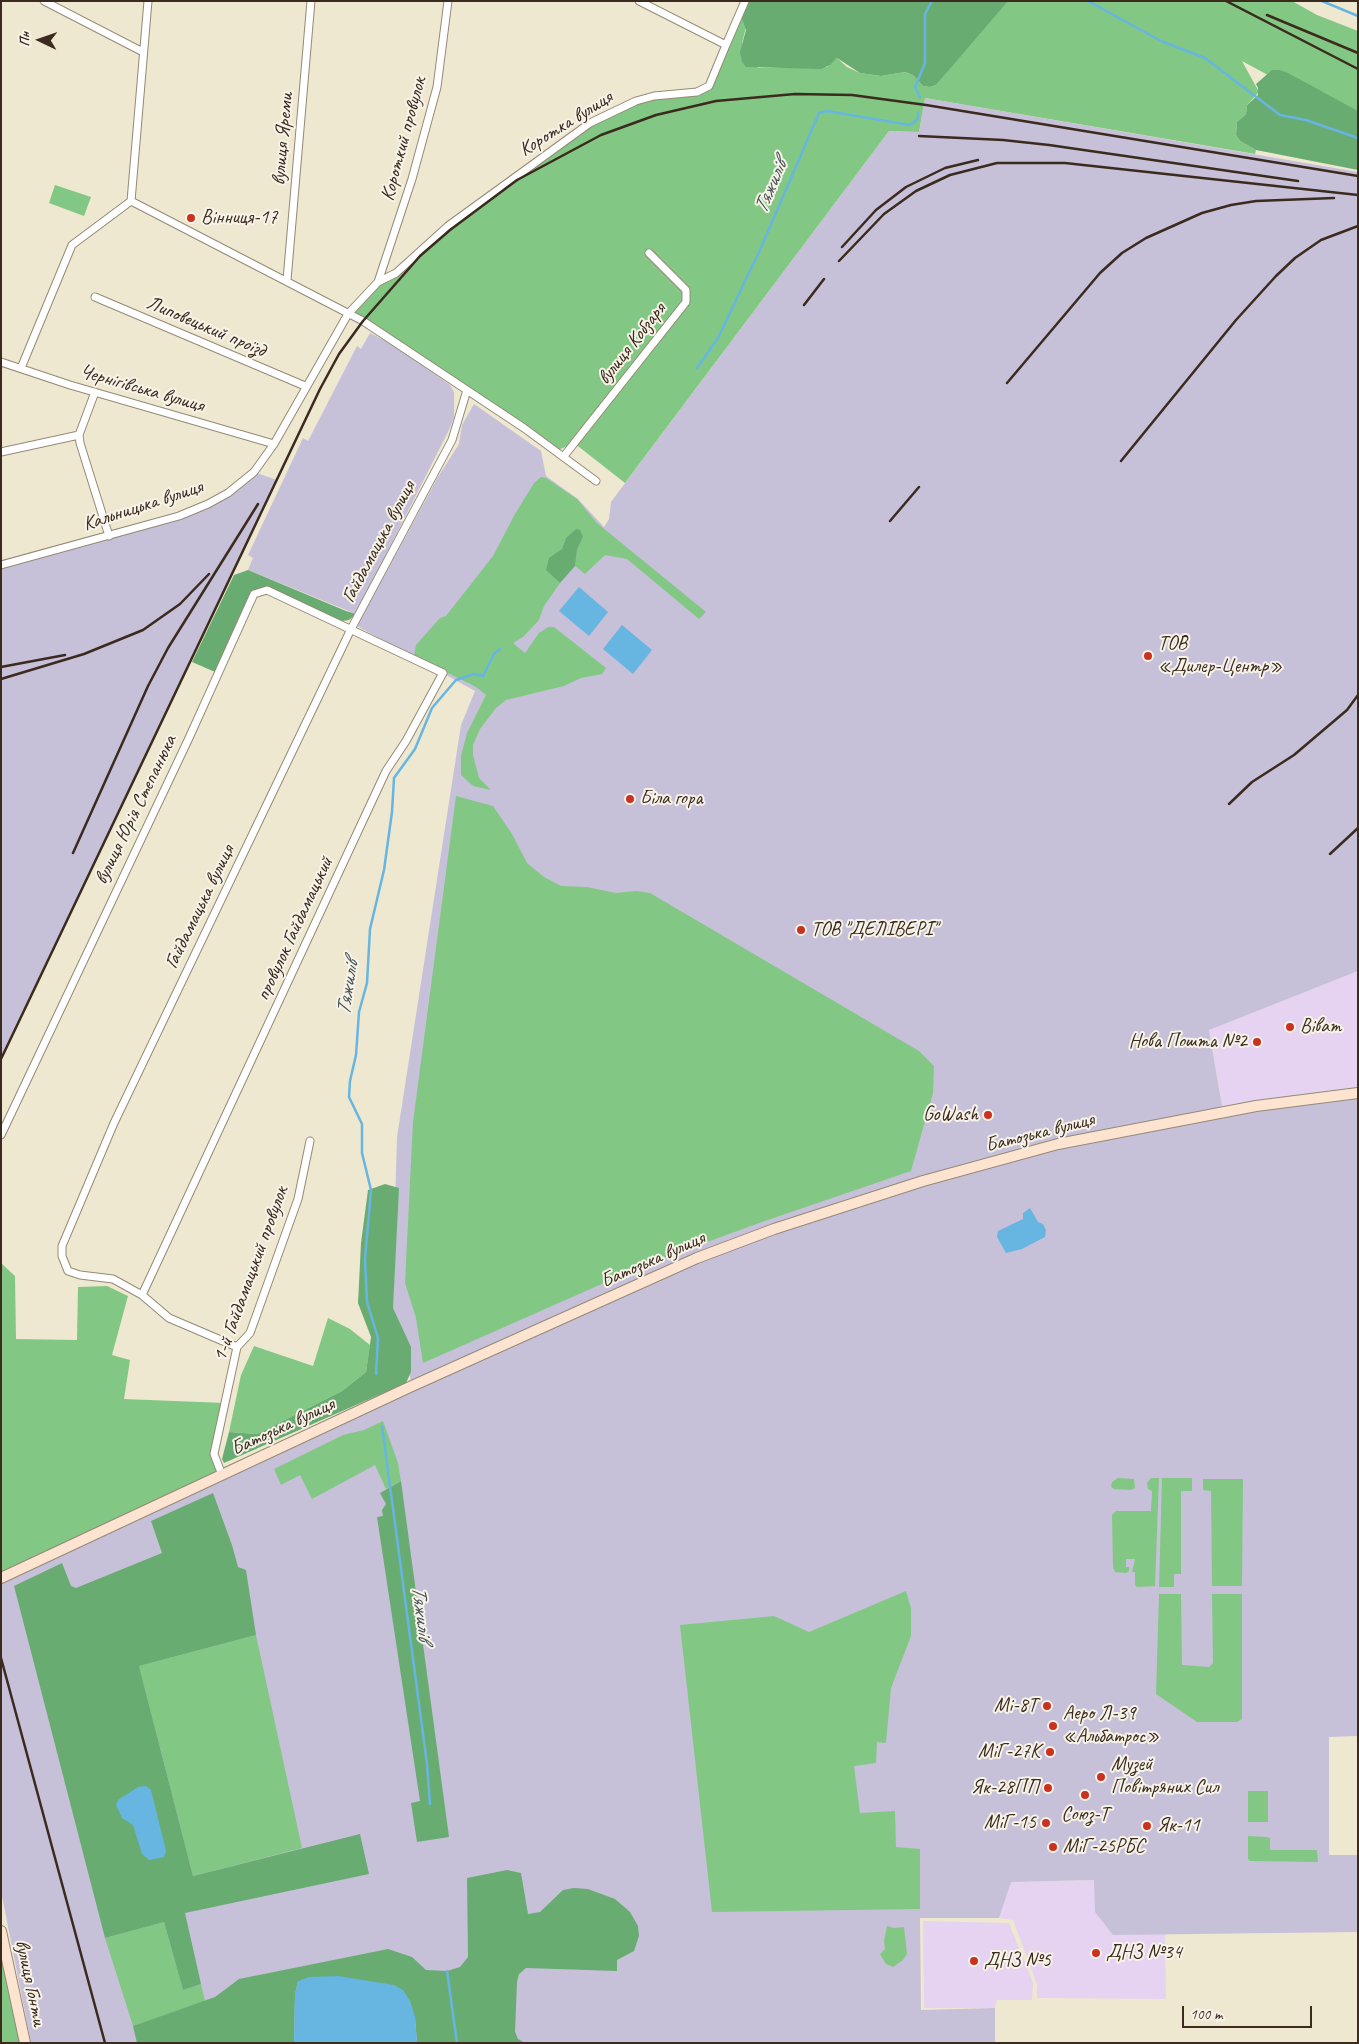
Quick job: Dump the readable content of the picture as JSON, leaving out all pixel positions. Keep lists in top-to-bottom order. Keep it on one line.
{"streets":{"street":["Коротка вулиця","вулиця Яреми","Короткий провулок","Липовецький проїзд","вулиця Кобзаря","Чернігівська вулиця","Кальницька вулиця","Гайдамацька вулиця","вулиця Юрія Степанюка","провулок Гайдамацький","Батозька вулиця","1-й Гайдамацький провулок","вулиця Гонти"]},"crossings":[["Коротка вулиця","Короткий провулок"],["Коротка вулиця","Кальницька вулиця"],["Липовецький проїзд","Кальницька вулиця"],["Чернігівська вулиця","Кальницька вулиця"],["Гайдамацька вулиця","вулиця Юрія Степанюка"],["Гайдамацька вулиця","провулок Гайдамацький"],["Гайдамацька вулиця","1-й Гайдамацький провулок"],["вулиця Юрія Степанюка","провулок Гайдамацький"],["Батозька вулиця","1-й Гайдамацький провулок"]],"water":["Тяжилів"],"places":["Вінниця-17","ТОВ «Дилер-Центр»","Біла гора","ТОВ \"ДЕЛІВЕРІ\"","Віват","Нова Пошта №2","GoWash","Мі-8Т","Аеро Л-39 «Альбатрос»","МіГ-27К","Музей Повітряних Сил","Як-28ПП","Союз-Т","МіГ-15","Як-11","МіГ-25РБС","ДНЗ №34","ДНЗ №5"],"scale_bar":"100 m","north":"left"}
